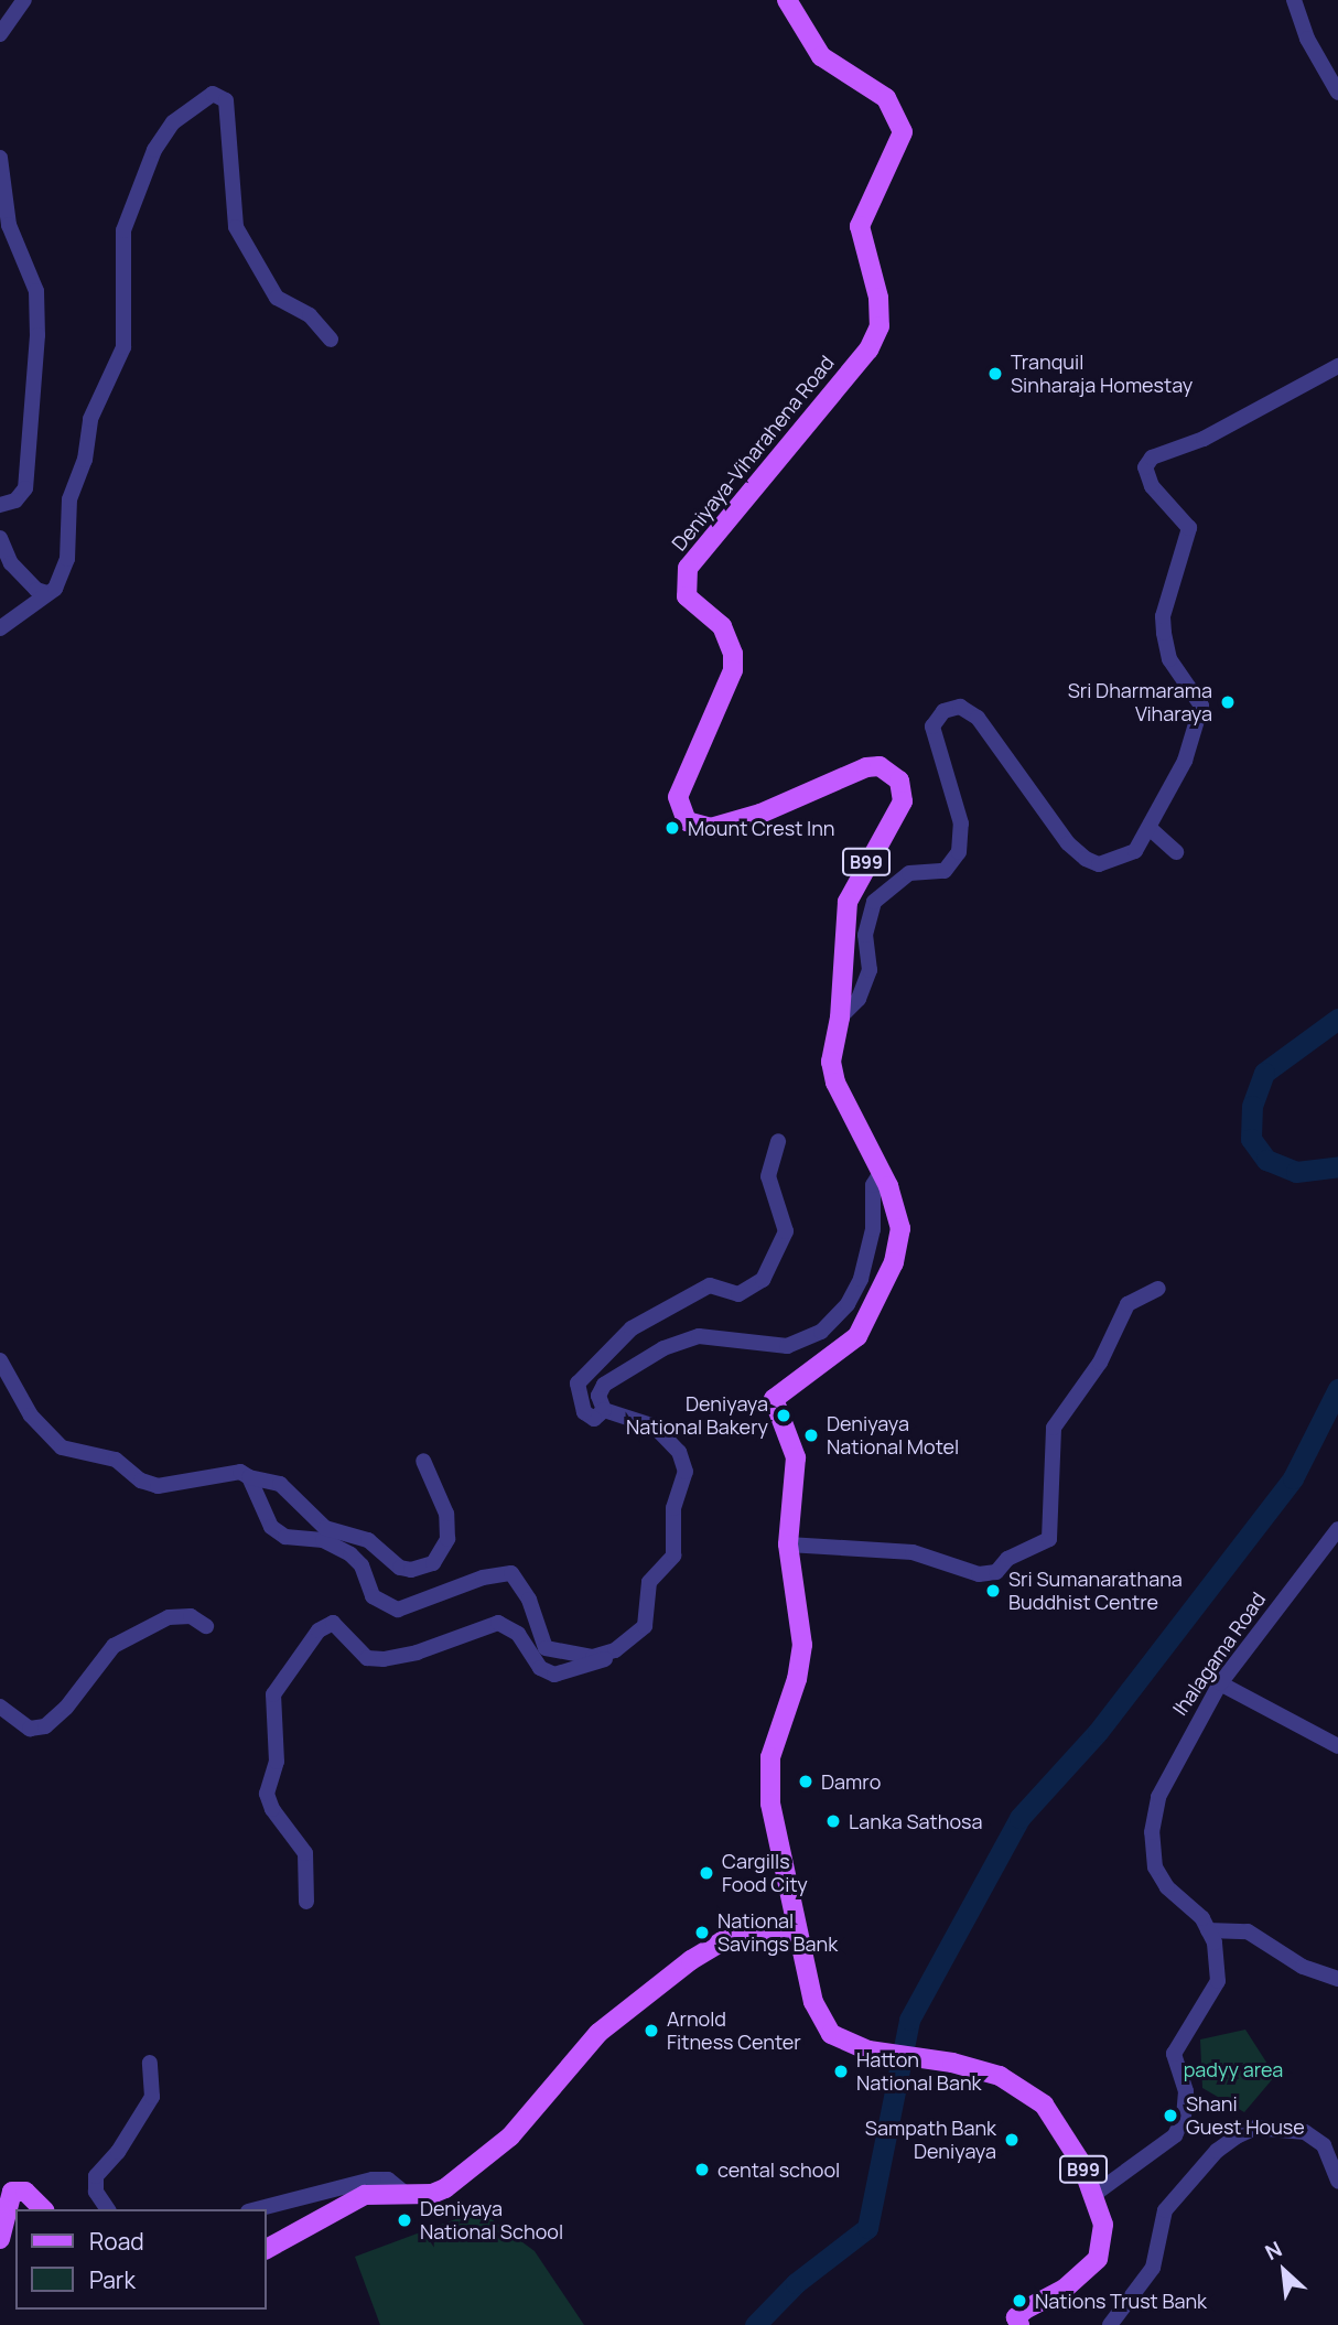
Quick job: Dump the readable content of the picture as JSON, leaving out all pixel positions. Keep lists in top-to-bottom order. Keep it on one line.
{"streets":{"main road":["Deniyaya-Viharahena Road","B99"],"street":["Ihalagama Road"]},"crossings":[["Deniyaya-Viharahena Road","Ihalagama Road"]],"parks":["padyy area"],"places":["Tranquil Sinharaja Homestay","Sri Dharmarama Viharaya","Mount Crest Inn","Deniyaya National Bakery","Deniyaya National Motel","Sri Sumanarathana Buddhist Centre","Damro","Lanka Sathosa","Cargills Food City","National Savings Bank","Arnold Fitness Center","Hatton National Bank","Shani Guest House","Sampath Bank Deniyaya","cental school","Deniyaya National School","Nations Trust Bank"],"legend":["Road","Park"],"north":"top left"}
